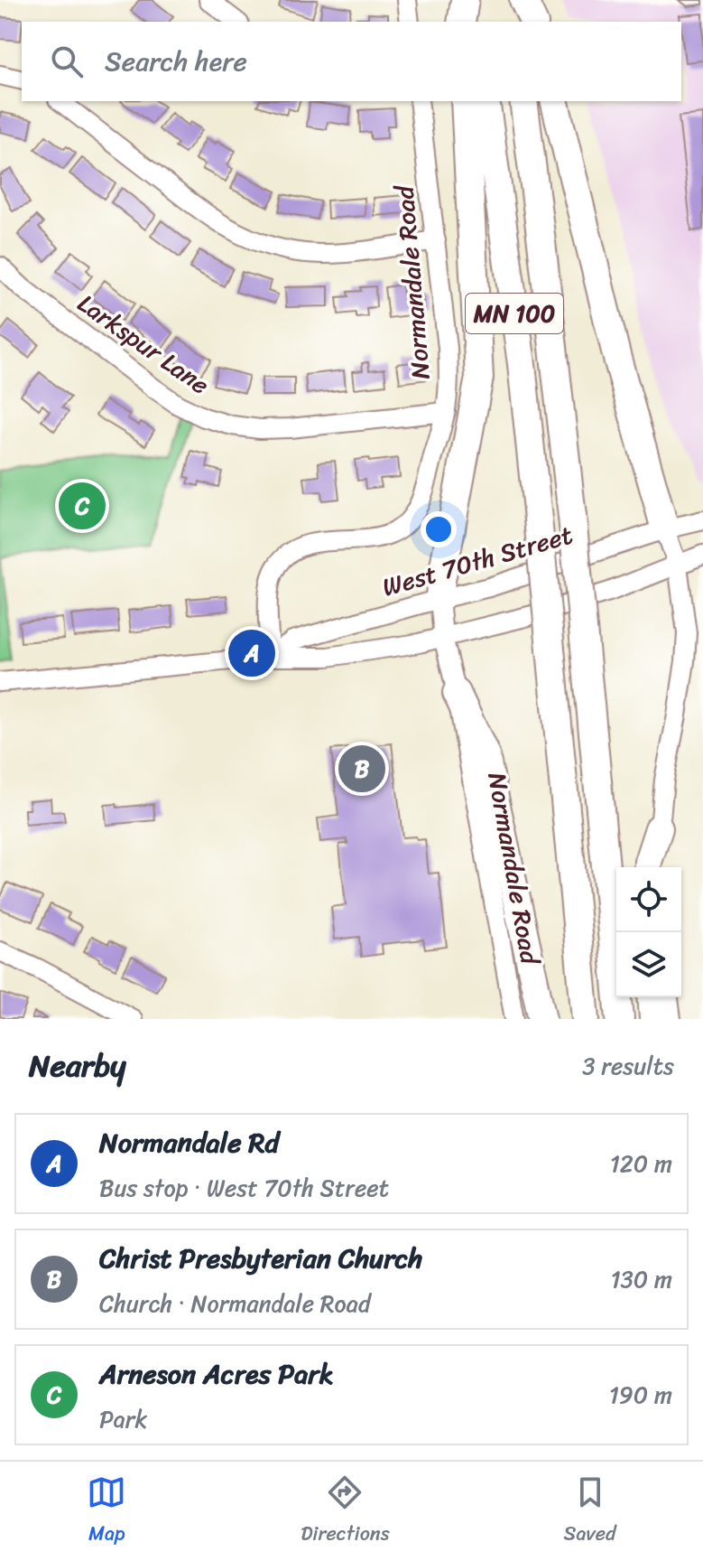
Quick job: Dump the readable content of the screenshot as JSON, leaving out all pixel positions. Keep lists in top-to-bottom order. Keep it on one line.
{"streets":{"highway":["MN 100"],"street":["Normandale Road","Larkspur Lane","West 70th Street"]},"crossings":[["Normandale Road","Larkspur Lane"],["Normandale Road","West 70th Street"]],"page":{"search":"Search here","pins":["C","A","B"],"heading":["Nearby","3 results"],"list":[{"mark":"A","name":"Normandale Rd","note":"Bus stop · West 70th Street","value":"120 m"},{"mark":"B","name":"Christ Presbyterian Church","note":"Church · Normandale Road","value":"130 m"},{"mark":"C","name":"Arneson Acres Park","note":"Park","value":"190 m"}],"nav":["Map","Directions","Saved"]}}
